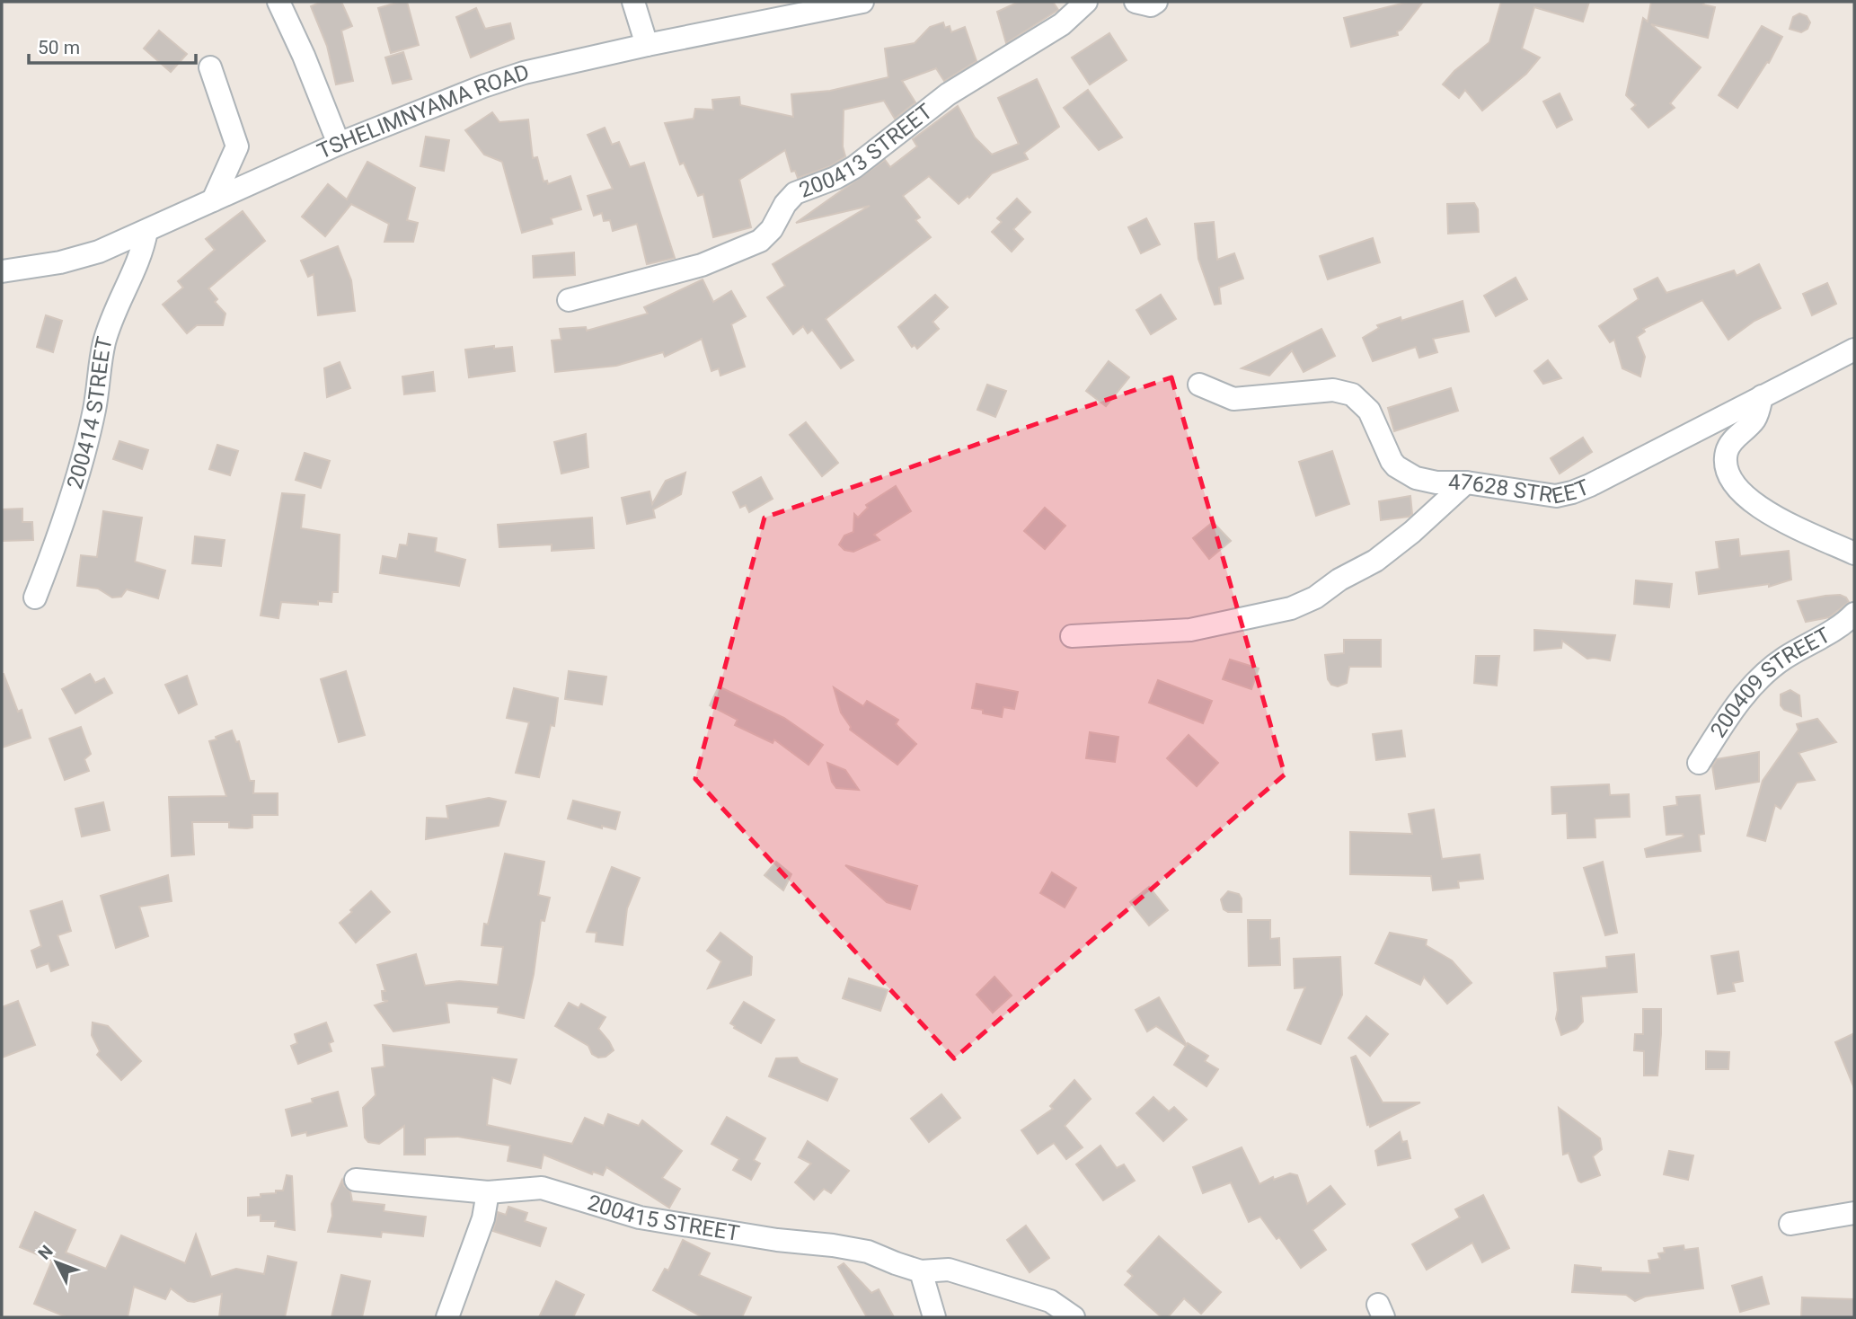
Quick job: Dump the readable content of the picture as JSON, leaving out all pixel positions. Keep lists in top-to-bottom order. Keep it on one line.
{"streets":{"street":["TSHELIMNYAMA ROAD","200413 STREET","200414 STREET","47628 STREET","200409 STREET","200415 STREET"]},"crossings":[["TSHELIMNYAMA ROAD","200414 STREET"]],"scale_bar":"50 m","north":"top left"}
